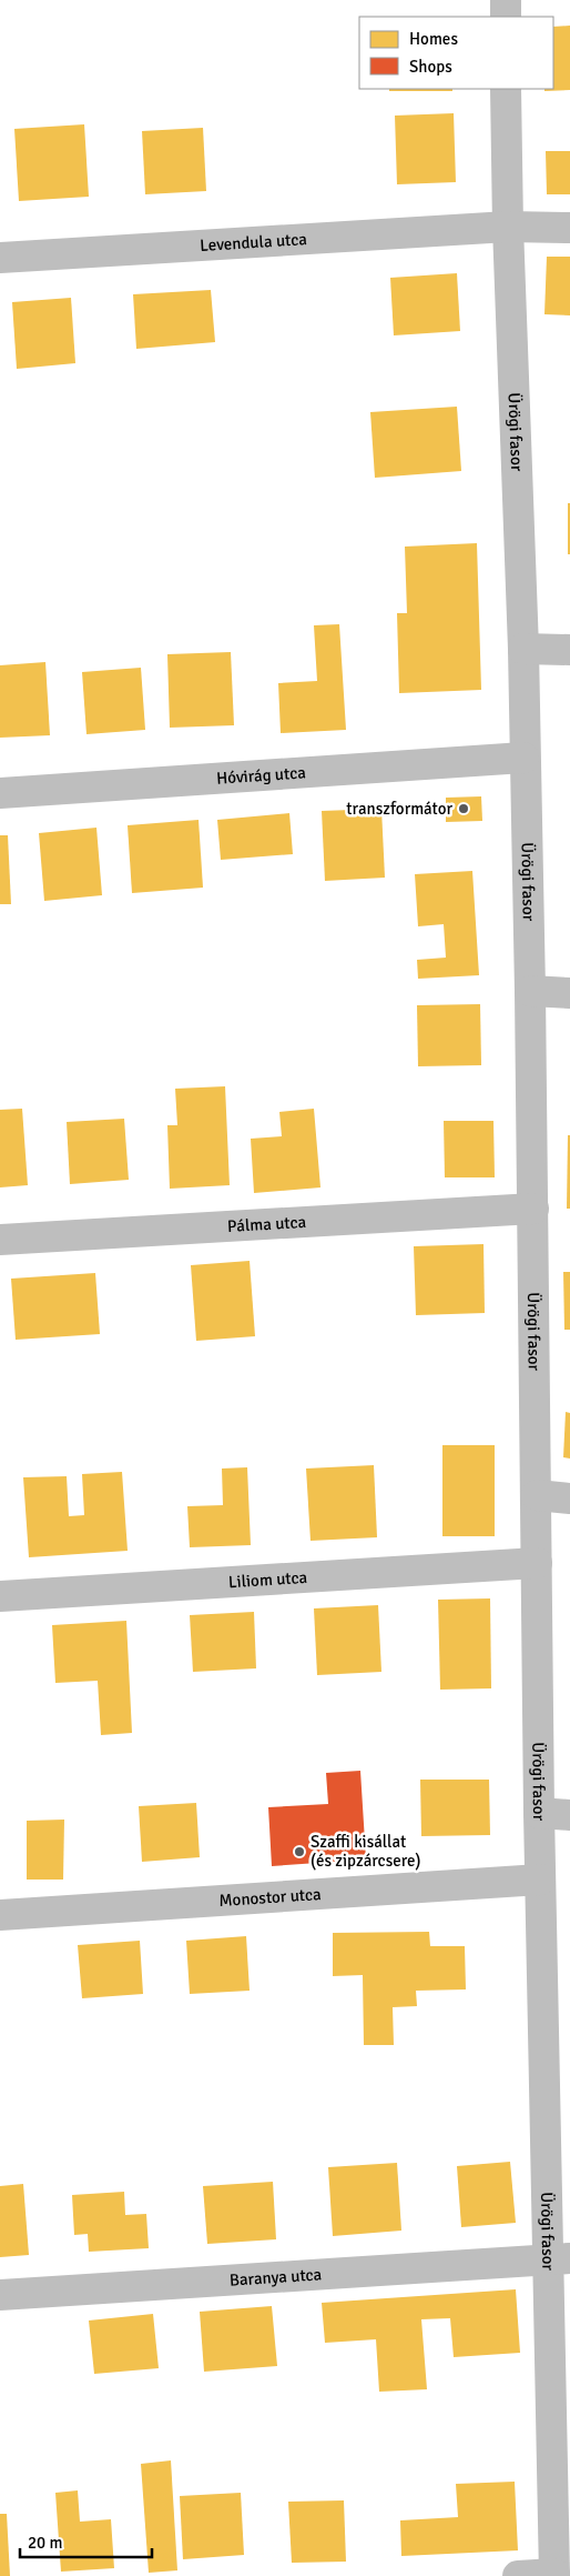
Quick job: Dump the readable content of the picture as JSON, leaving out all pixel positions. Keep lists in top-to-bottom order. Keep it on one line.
{"streets":{"street":["Levendula utca","Ürögi fasor","Hóvirág utca","Pálma utca","Liliom utca","Monostor utca","Baranya utca"]},"crossings":[["Levendula utca","Ürögi fasor"],["Ürögi fasor","Hóvirág utca"],["Ürögi fasor","Pálma utca"],["Ürögi fasor","Liliom utca"],["Ürögi fasor","Monostor utca"],["Ürögi fasor","Baranya utca"]],"places":["transzformátor","Szaffi kisállat (és zipzárcsere)"],"legend":["Homes","Shops"],"scale_bar":"20 m"}
